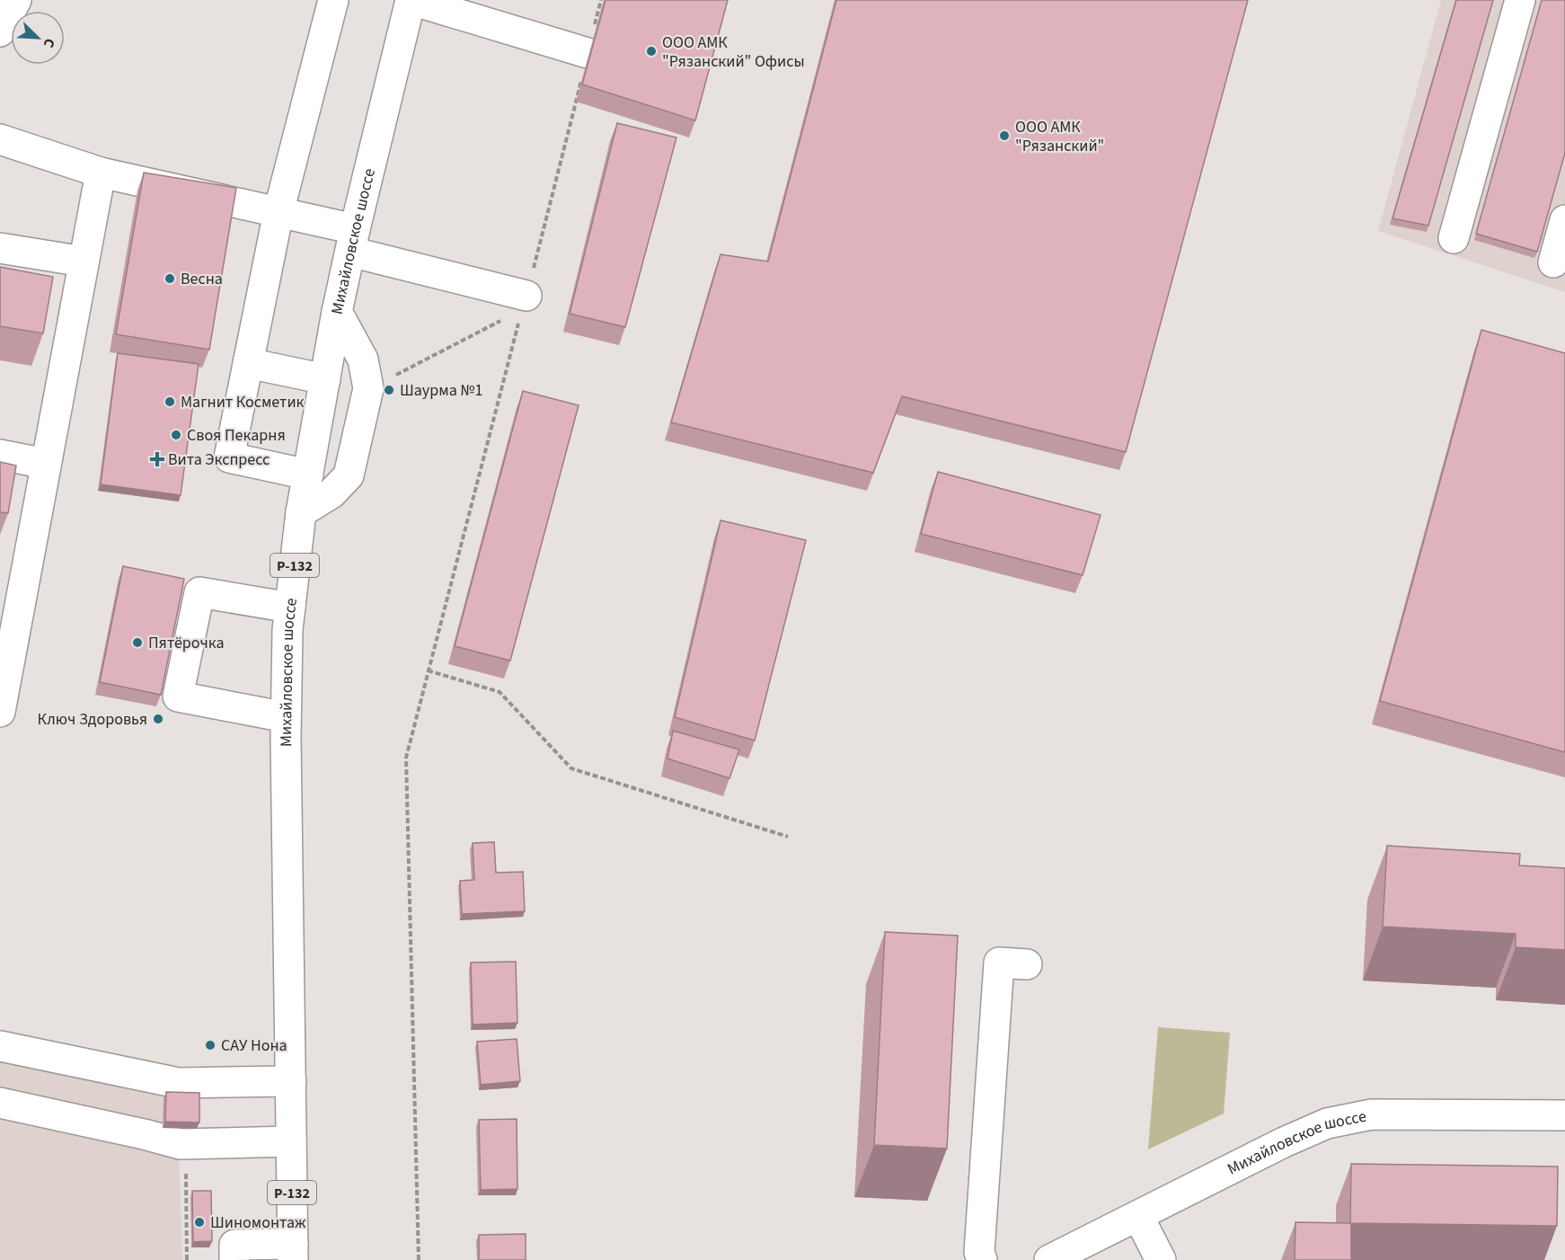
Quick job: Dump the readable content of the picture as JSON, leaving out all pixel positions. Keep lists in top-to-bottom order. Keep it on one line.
{"streets":{"main road":["Михайловское шоссе","Р-132"]},"places":{"other":["ООО АМК \"Рязанский\" Офисы","ООО АМК \"Рязанский\"","Весна","Шаурма №1","Магнит Косметик","Своя Пекарня","Пятёрочка","Ключ Здоровья","САУ Нона","Шиномонтаж"],"health":["Вита Экспресс"]},"north":"bottom right"}
